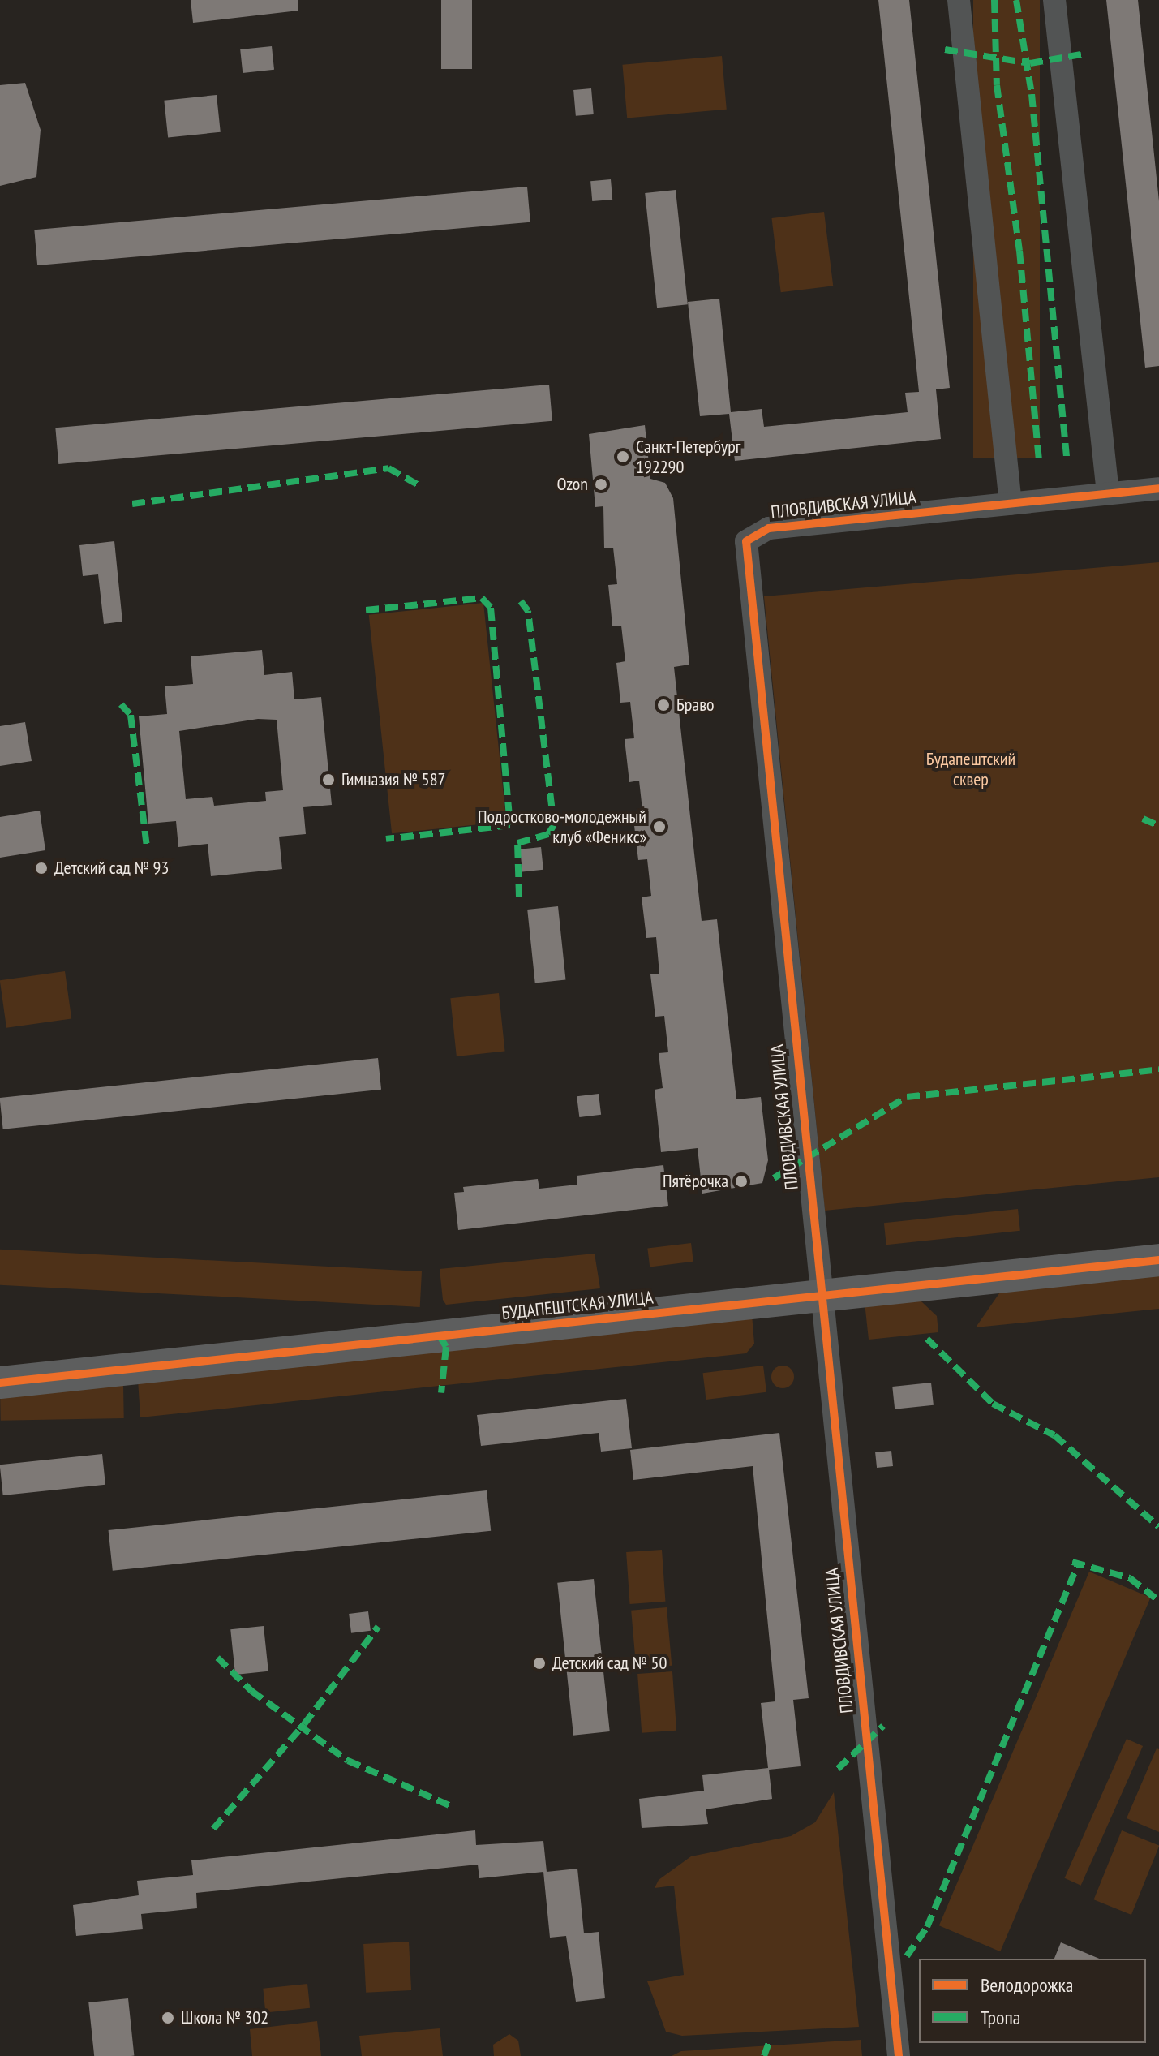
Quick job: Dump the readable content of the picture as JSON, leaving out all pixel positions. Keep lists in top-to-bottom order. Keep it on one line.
{"streets":{"street":["ПЛОВДИВСКАЯ УЛИЦА","БУДАПЕШТСКАЯ УЛИЦА"]},"crossings":[["ПЛОВДИВСКАЯ УЛИЦА","БУДАПЕШТСКАЯ УЛИЦА"]],"parks":["Будапештский сквер"],"places":["Санкт-Петербург 192290","Ozon","Браво","Гимназия № 587","Подростково-молодежный клуб «Феникс»","Детский сад № 93","Пятёрочка","Детский сад № 50","Школа № 302"],"legend":["Велодорожка","Тропа"]}
